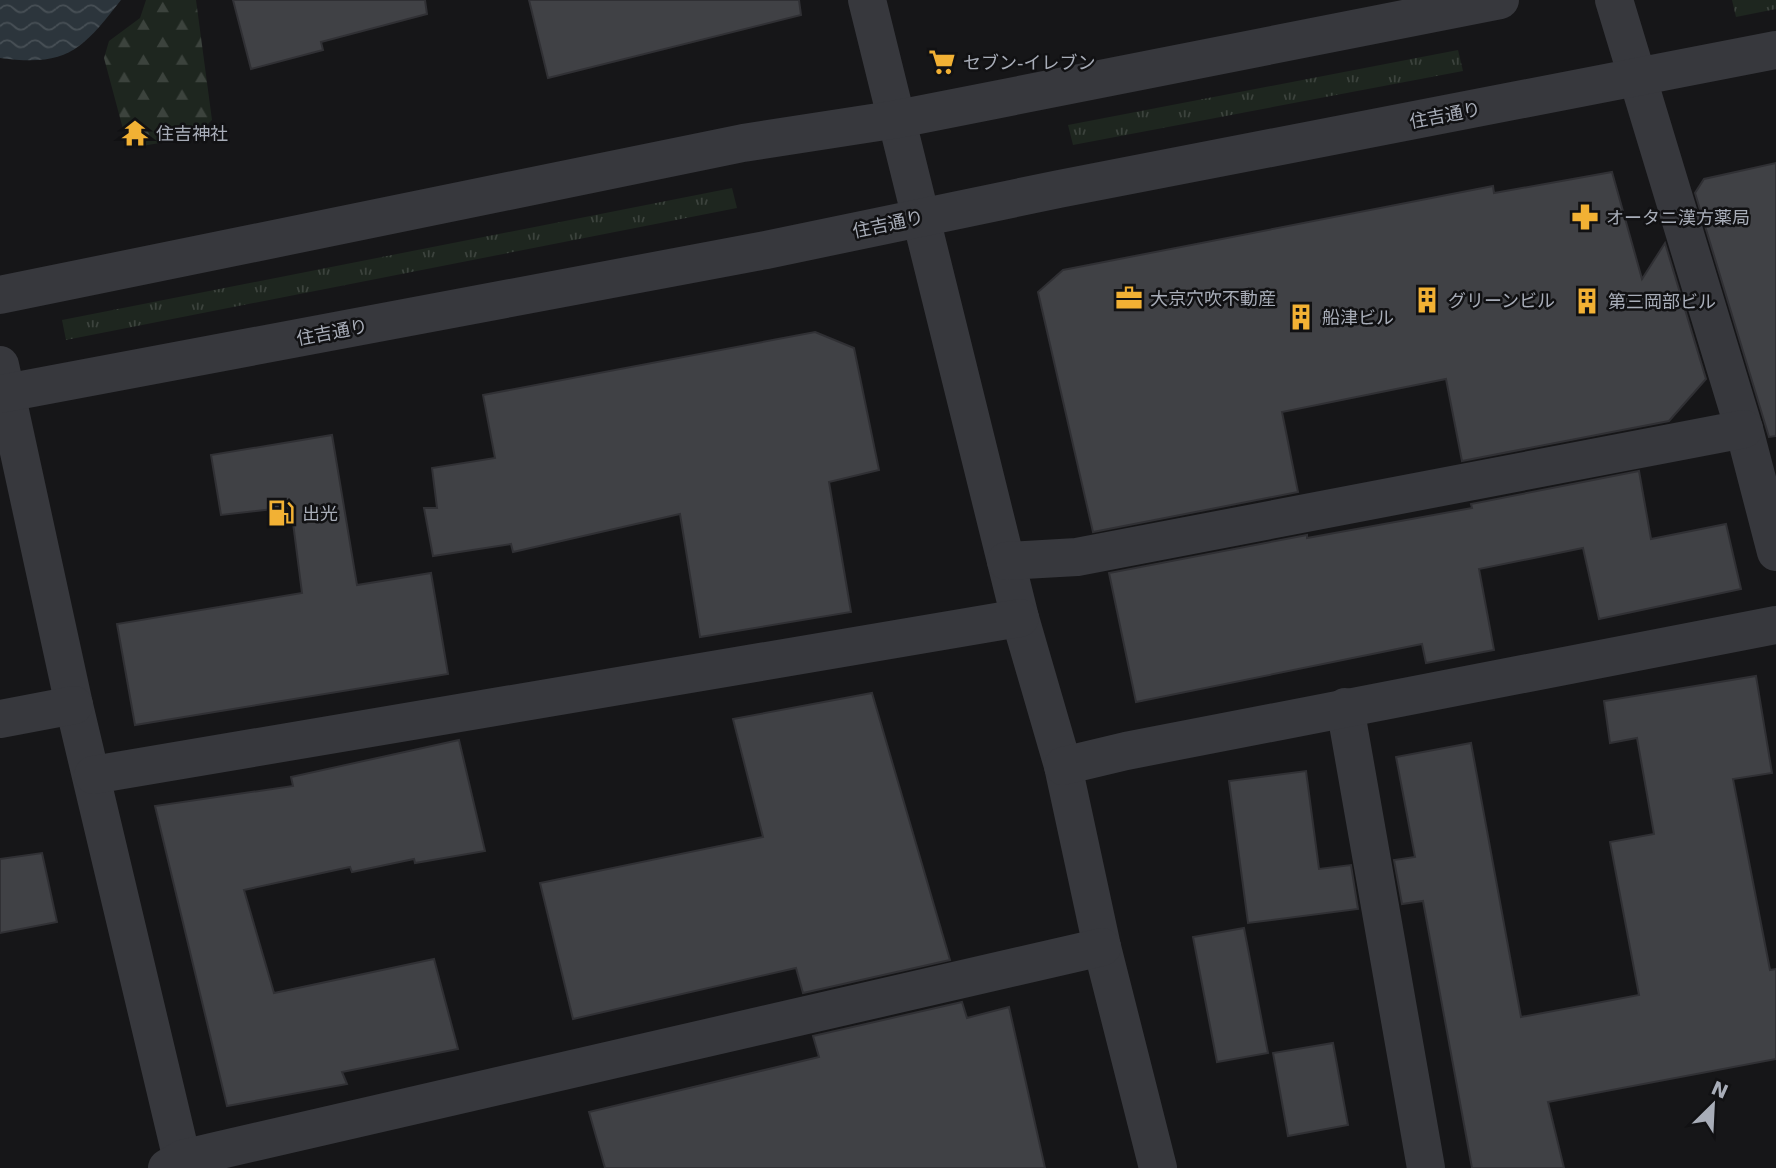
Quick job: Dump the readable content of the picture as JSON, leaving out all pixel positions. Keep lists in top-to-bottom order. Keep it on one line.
{"streets":{"street":["住吉通り"]},"places":{"supermarket":["セブン-イレブン"],"temple":["住吉神社"],"pharmacy":["オータニ漢方薬局"],"office":["大京穴吹不動産"],"building":["グリーンビル","第三岡部ビル","船津ビル"],"fuel station":["出光"]},"north":"top right"}
